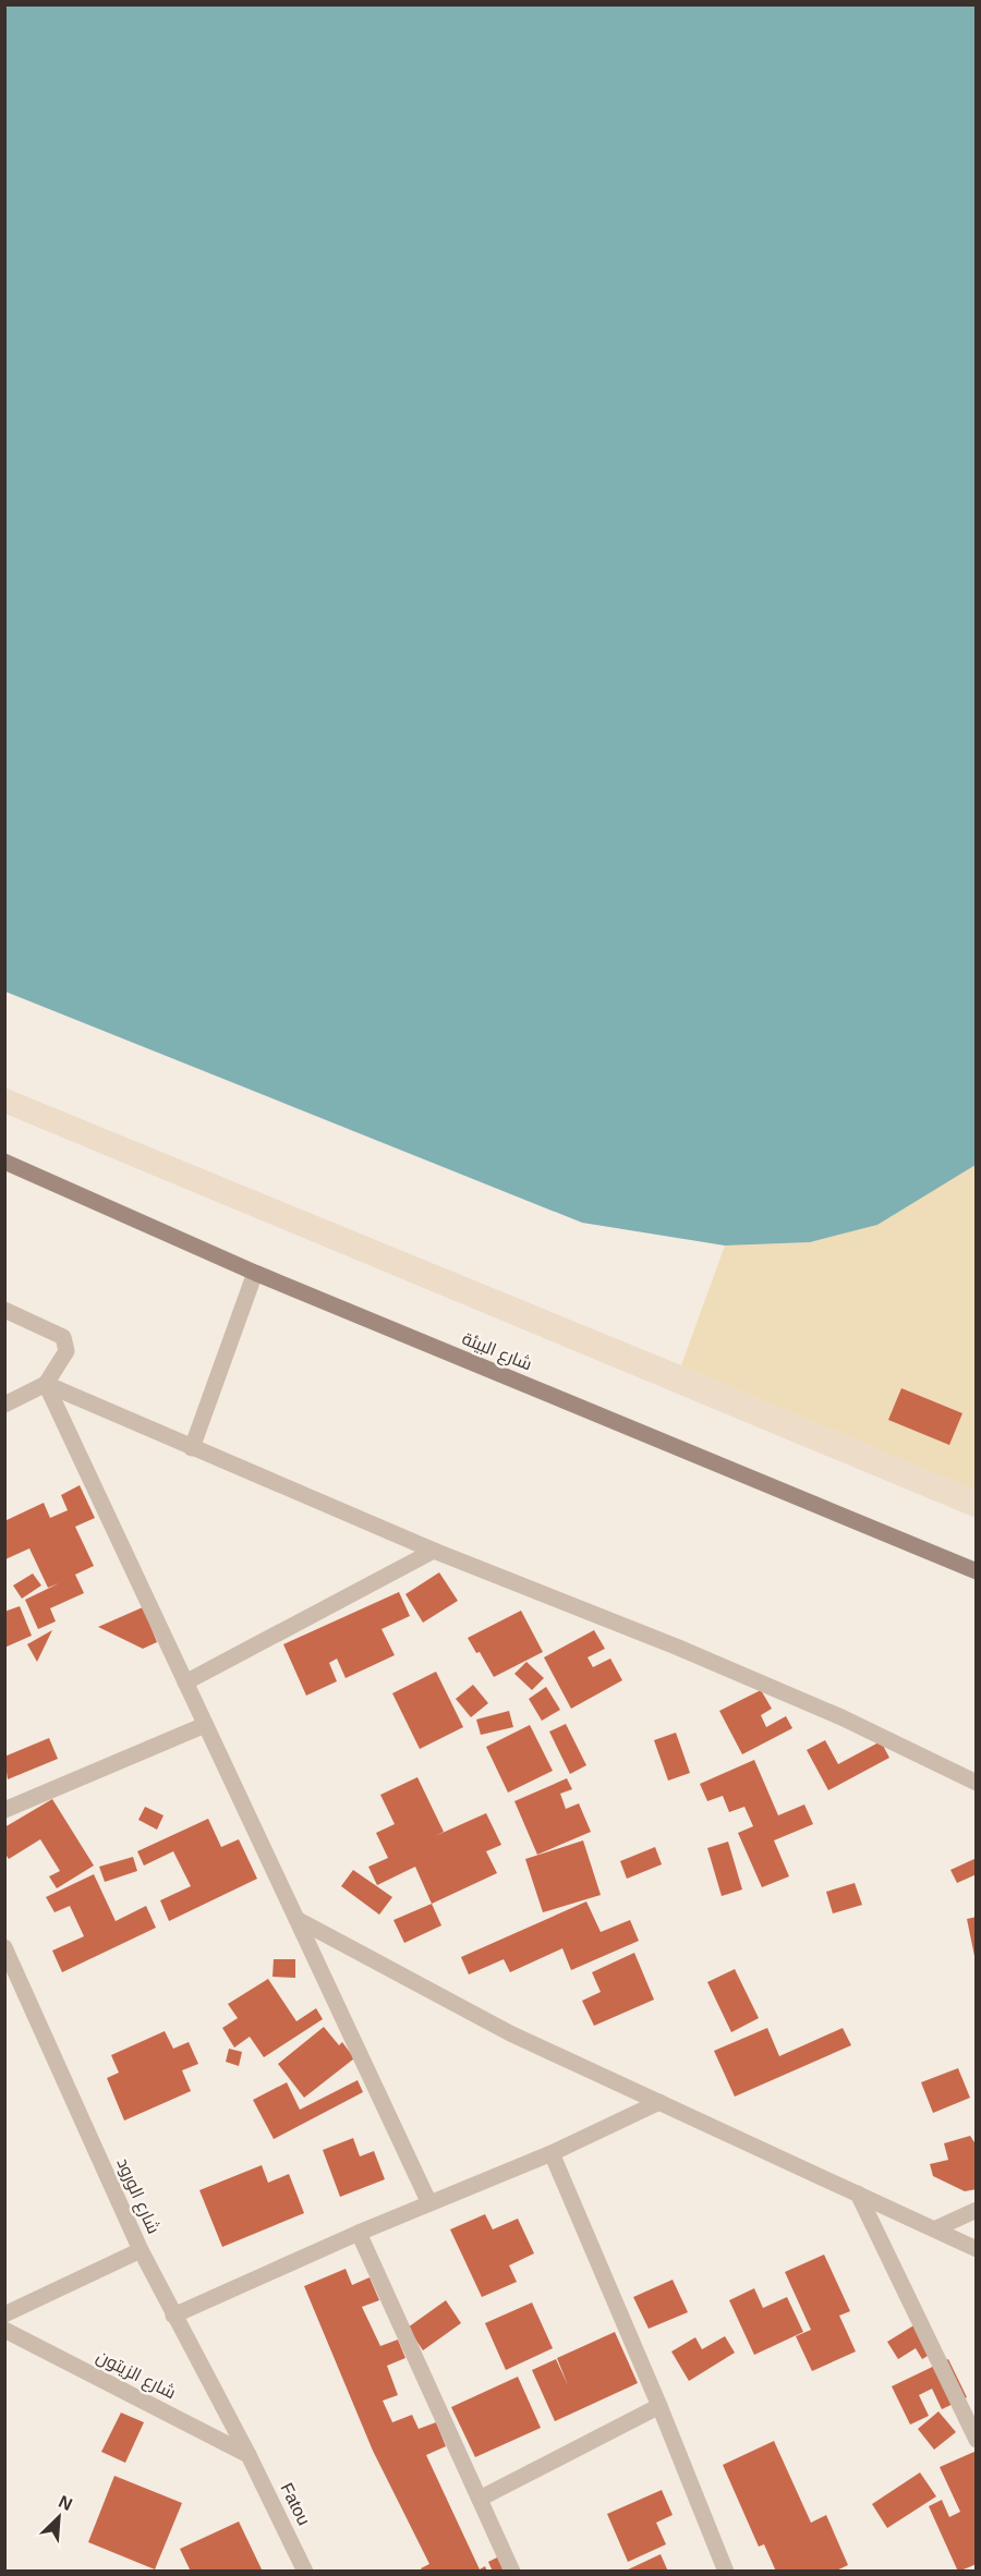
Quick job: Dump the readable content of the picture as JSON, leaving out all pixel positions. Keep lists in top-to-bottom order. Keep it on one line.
{"streets":{"main road":["شارع البيئة"],"street":["شارع الورود","شارع الزيتون","Fatou"]},"crossings":[["شارع الورود","شارع الزيتون"],["شارع الورود","Fatou"],["شارع الزيتون","Fatou"]],"north":"top right"}
